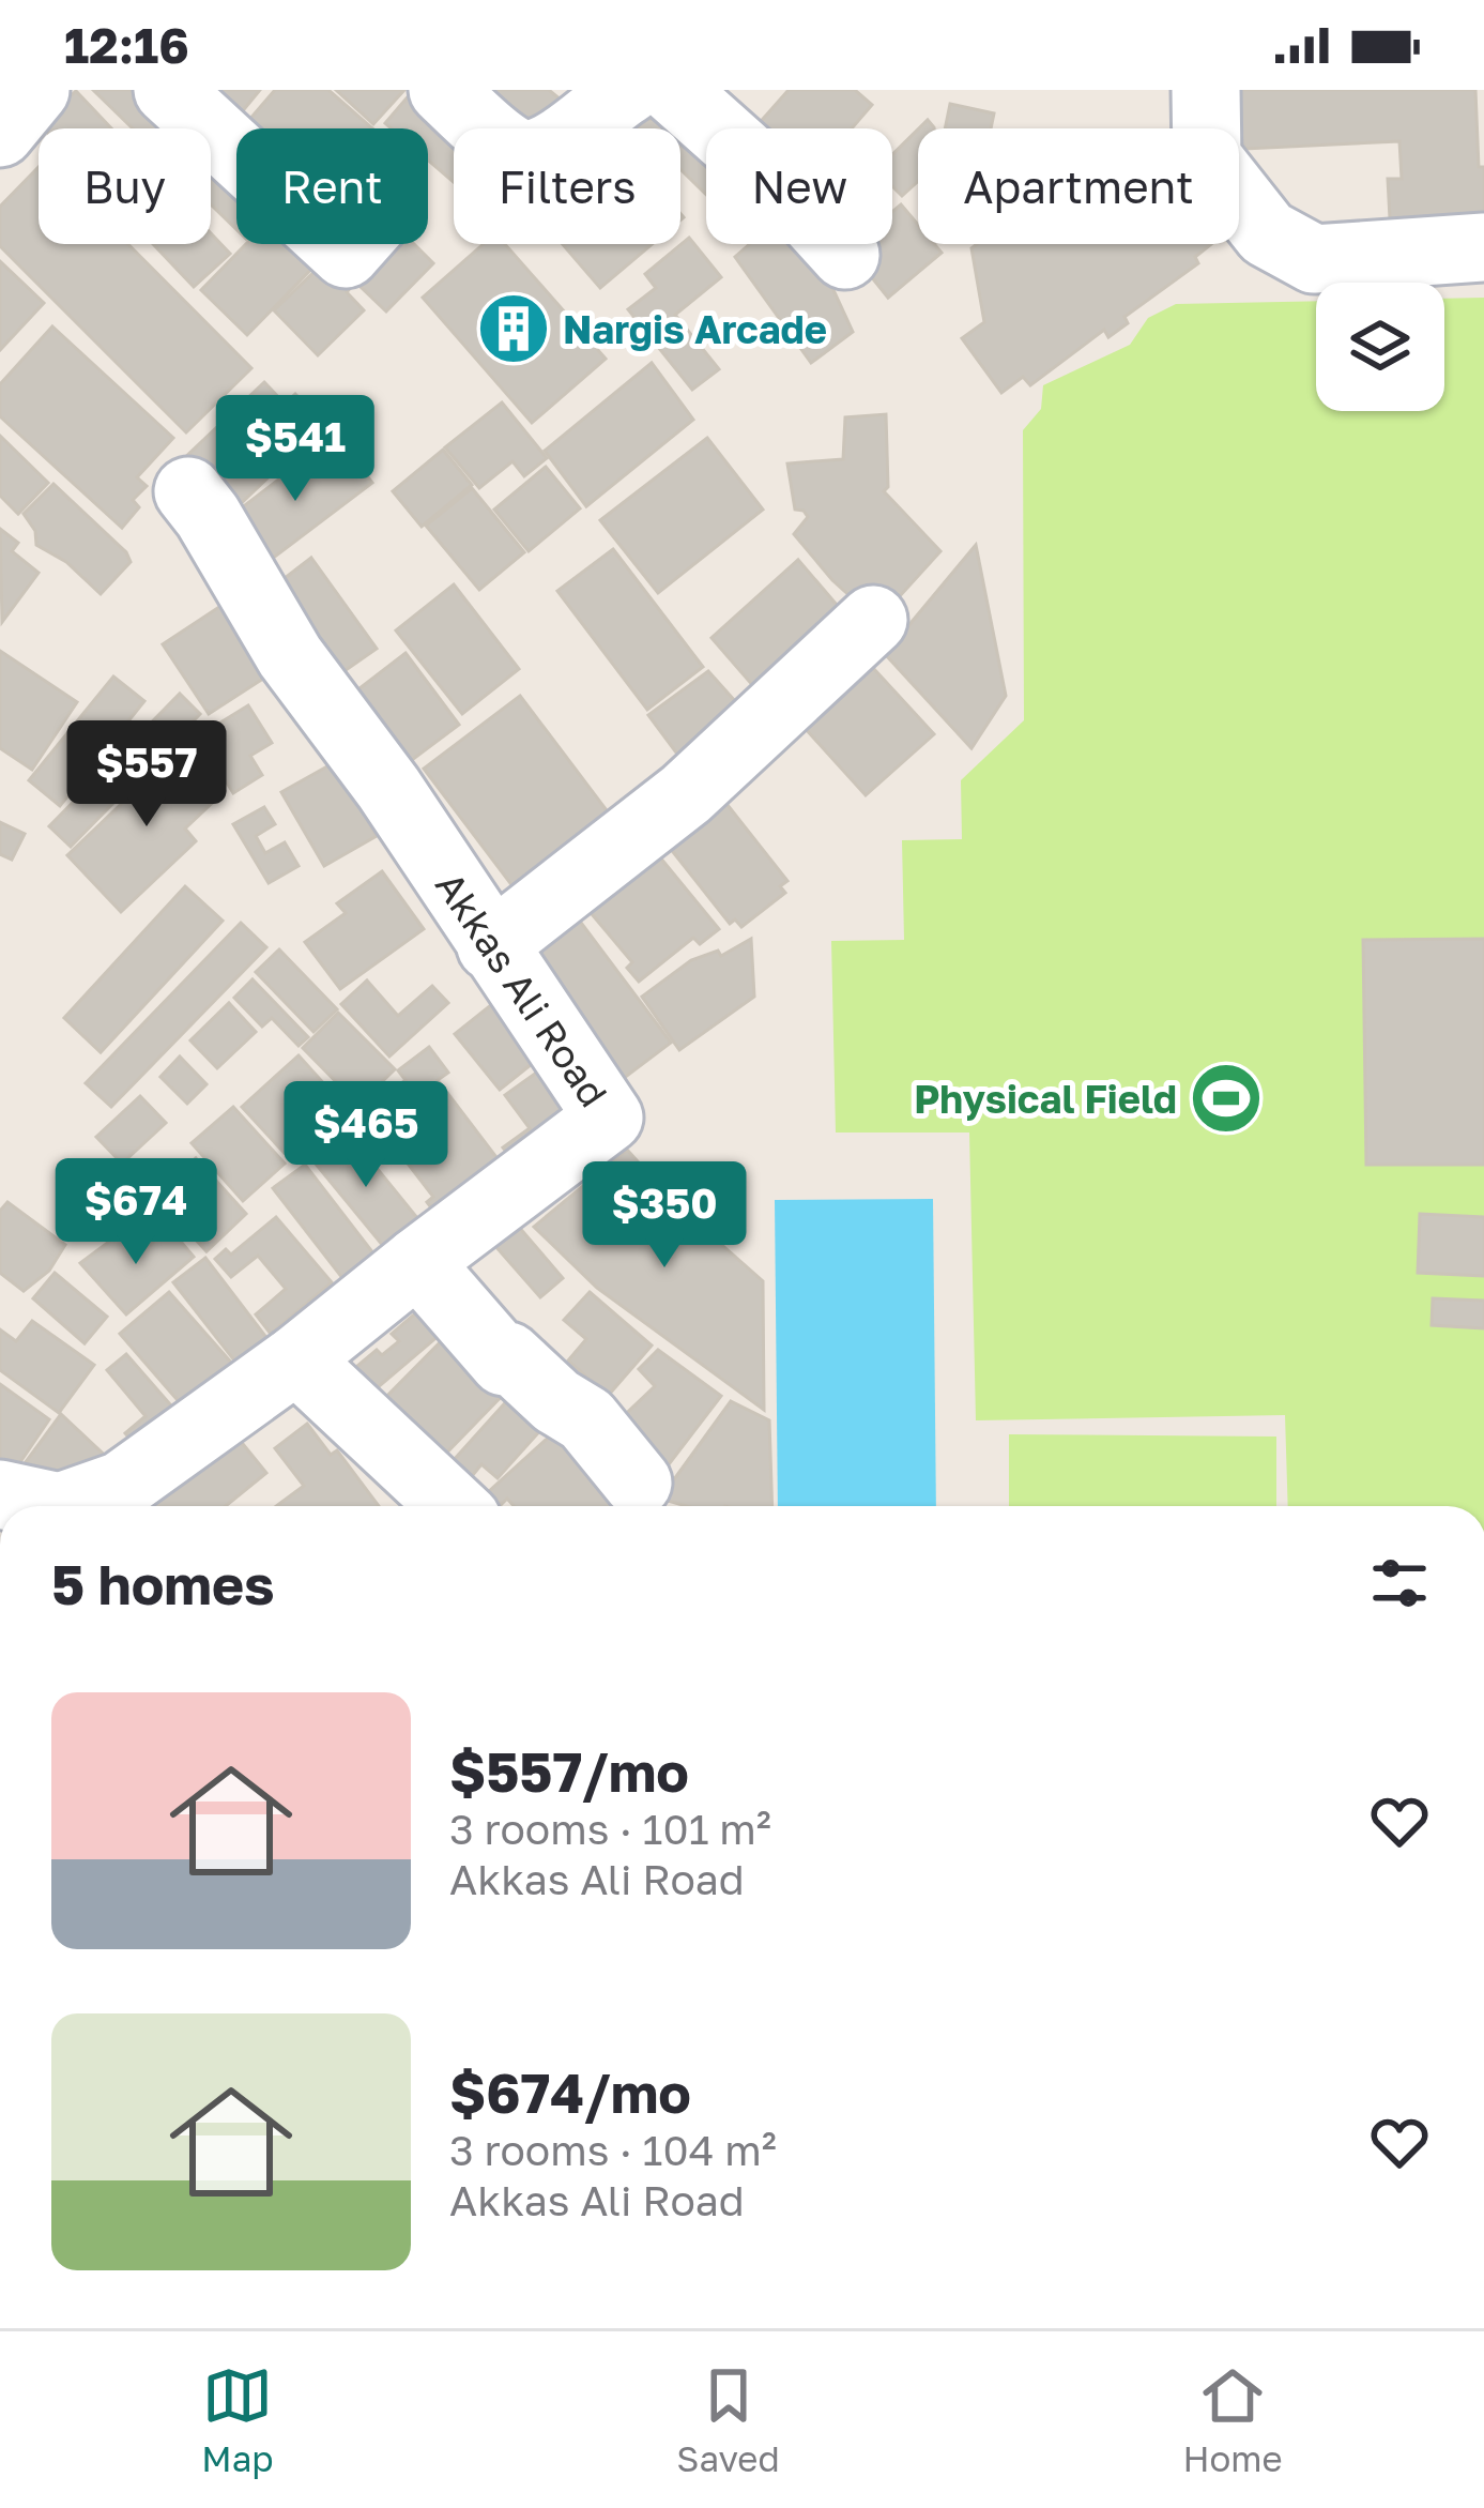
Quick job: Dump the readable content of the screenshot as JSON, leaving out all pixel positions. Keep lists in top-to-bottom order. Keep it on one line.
{"streets":{"street":["Akkas Ali Road"]},"places":{"building":["Nargis Arcade"],"sports":["Physical Field"]},"page":{"status":"12:16","chip":["Buy","Rent","Filters","New","Apartment"],"price":["$541","$557","$465","$674","$350"],"heading":"5 homes","list":[{"name":"$557/mo","note":"3 rooms · 101 m² · Akkas Ali Road"},{"name":"$674/mo","note":"3 rooms · 104 m² · Akkas Ali Road"}],"tabs":["Map","Saved","Home"]}}
